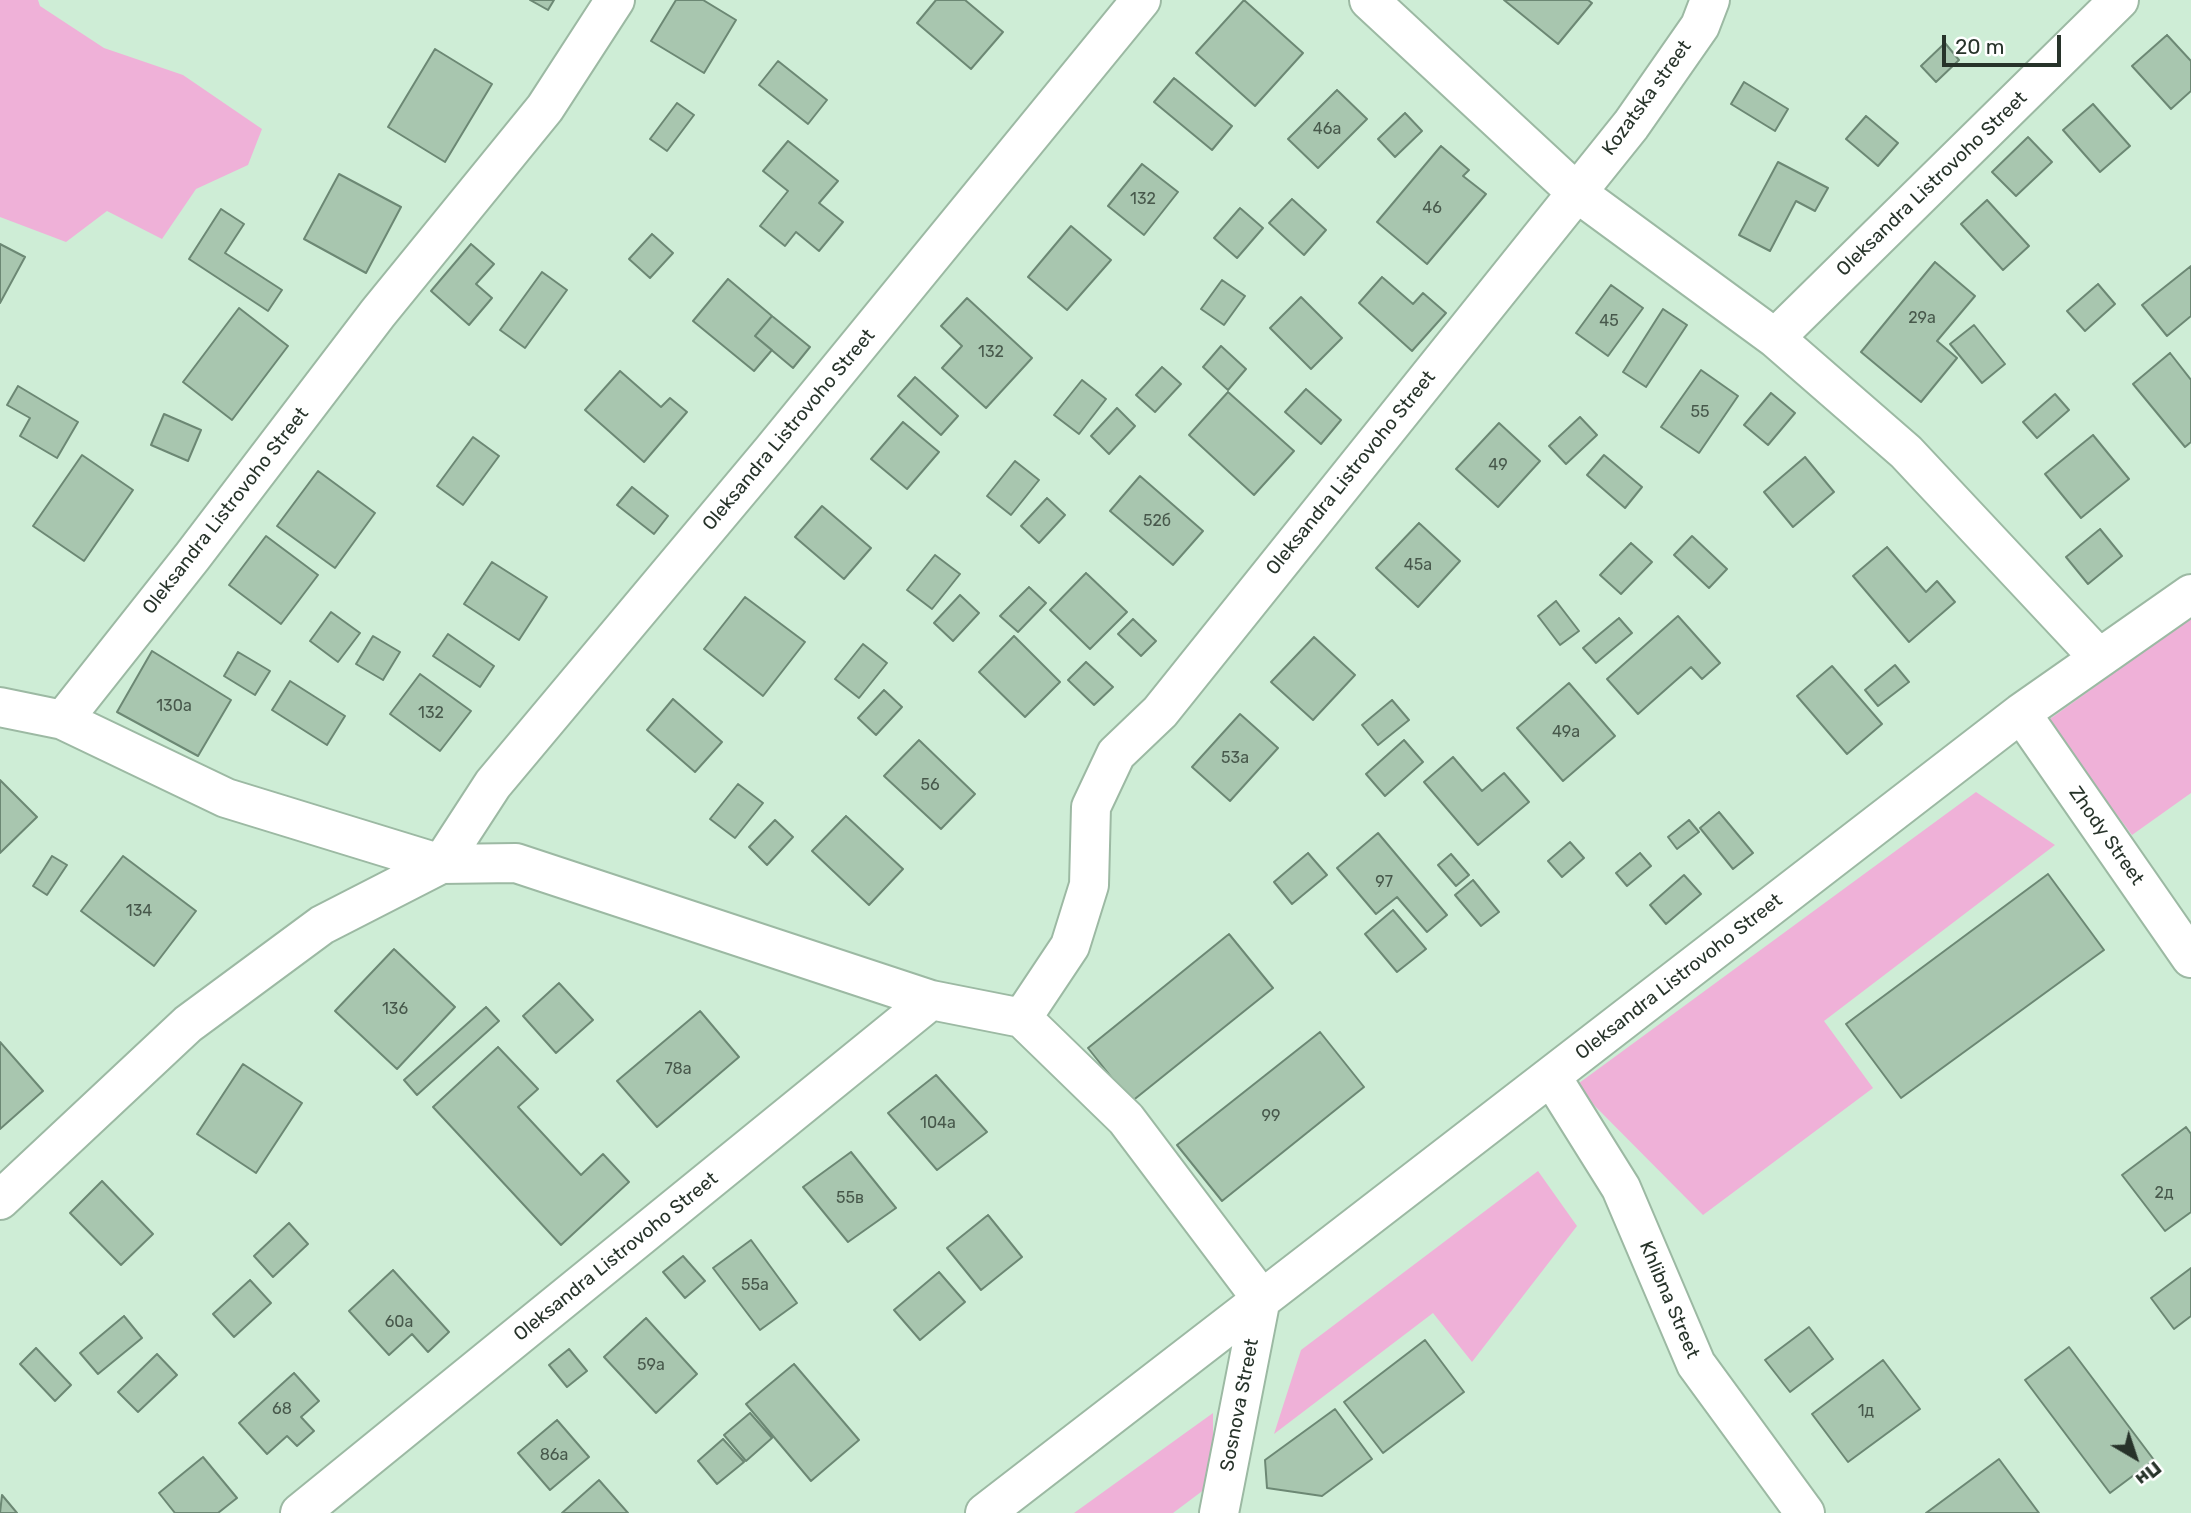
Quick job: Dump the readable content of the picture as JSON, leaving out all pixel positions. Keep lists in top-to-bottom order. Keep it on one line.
{"streets":{"street":["Kozatska street","Oleksandra Listrovoho Street","Zhody Street","Khlibna Street","Sosnova Street"]},"crossings":[["Kozatska street","Oleksandra Listrovoho Street"],["Oleksandra Listrovoho Street","Zhody Street"],["Oleksandra Listrovoho Street","Khlibna Street"],["Oleksandra Listrovoho Street","Sosnova Street"]],"house_numbers":["46а","132","46","29а","45","132","55","49","52б","45а","130а","132","49а","53а","56","97","134","136","78а","99","104а","2д","55в","55а","60а","59а","68","1д","86а"],"scale_bar":"20 m","north":"bottom right"}
